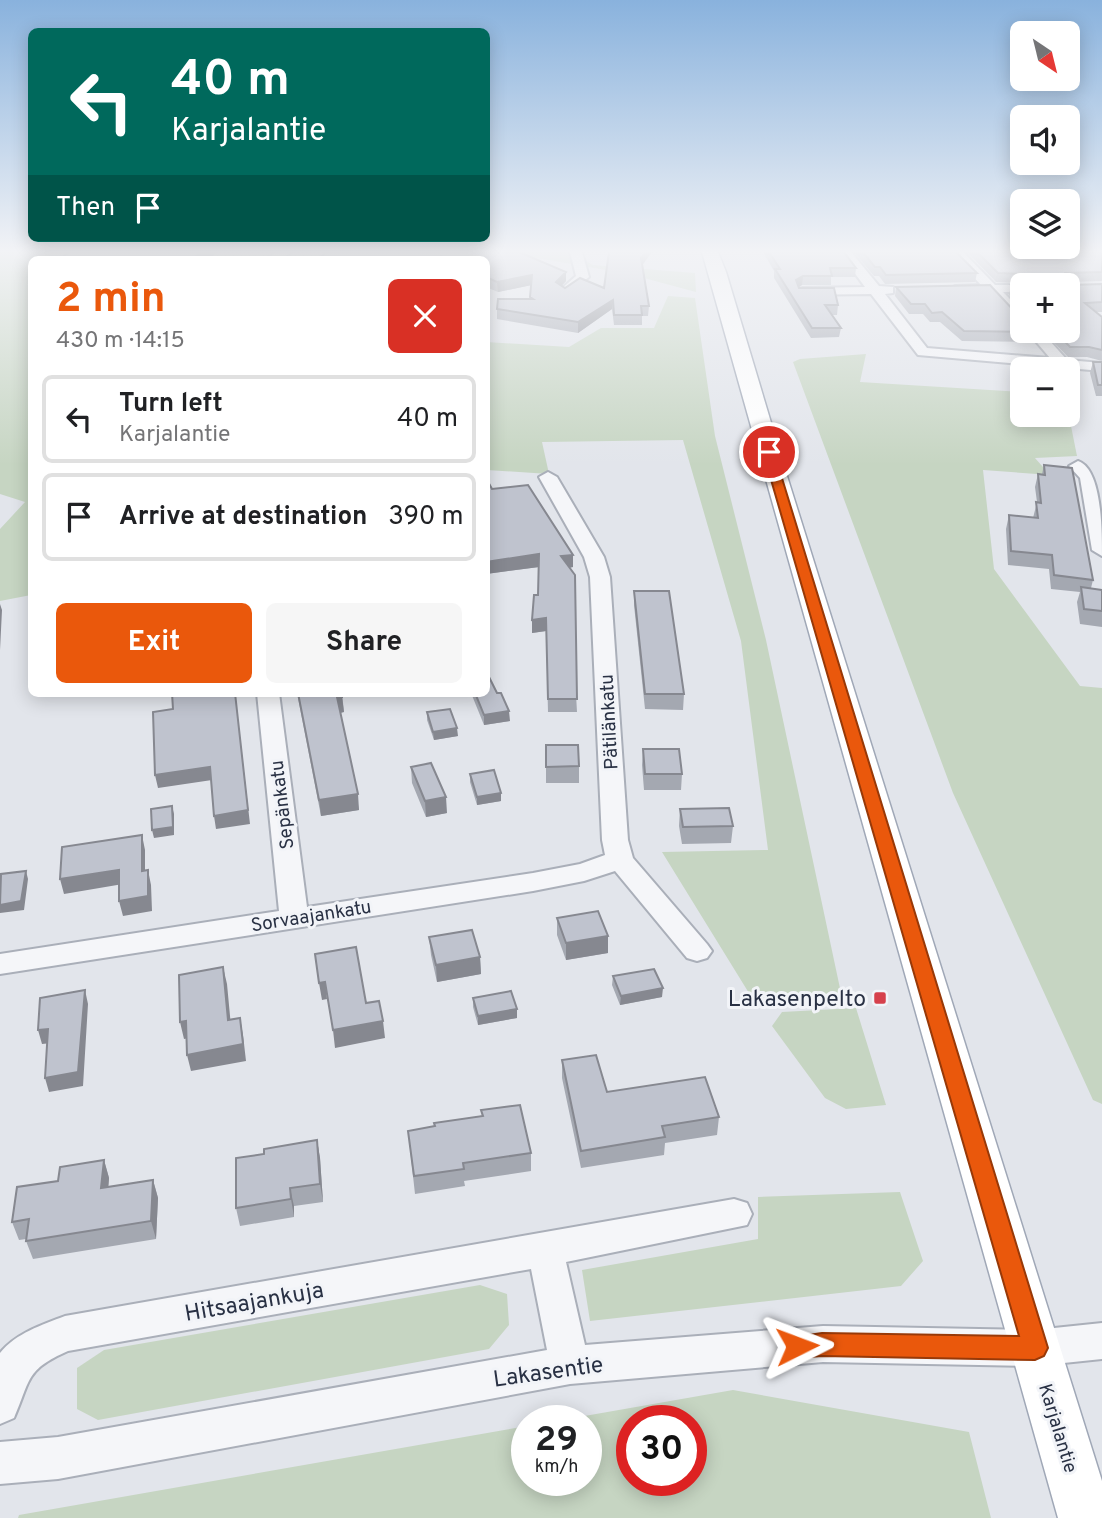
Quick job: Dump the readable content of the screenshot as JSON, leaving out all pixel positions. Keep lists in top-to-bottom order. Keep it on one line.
{"streets":{"main road":["Karjalantie"],"street":["Pätilänkatu","Sepänkatu","Sorvaajankatu","Hitsaajankuja","Lakasentie"]},"crossings":[["Pätilänkatu","Sorvaajankatu"],["Sepänkatu","Sorvaajankatu"],["Lakasentie","Karjalantie"]],"places":{"transit":["Lakasenpelto"]},"north":"bottom right","page":{"map_buttons":["+","−"],"turn":["40 m","Karjalantie"],"then":"Then","heading":["2 min","430 m · 14:15"],"list":[{"name":"Turn left","note":"Karjalantie","value":"40 m"},{"name":"Arrive at destination","value":"390 m"}],"buttons":["Exit","Share"],"speed":"29 km/h","limit":"30"}}
